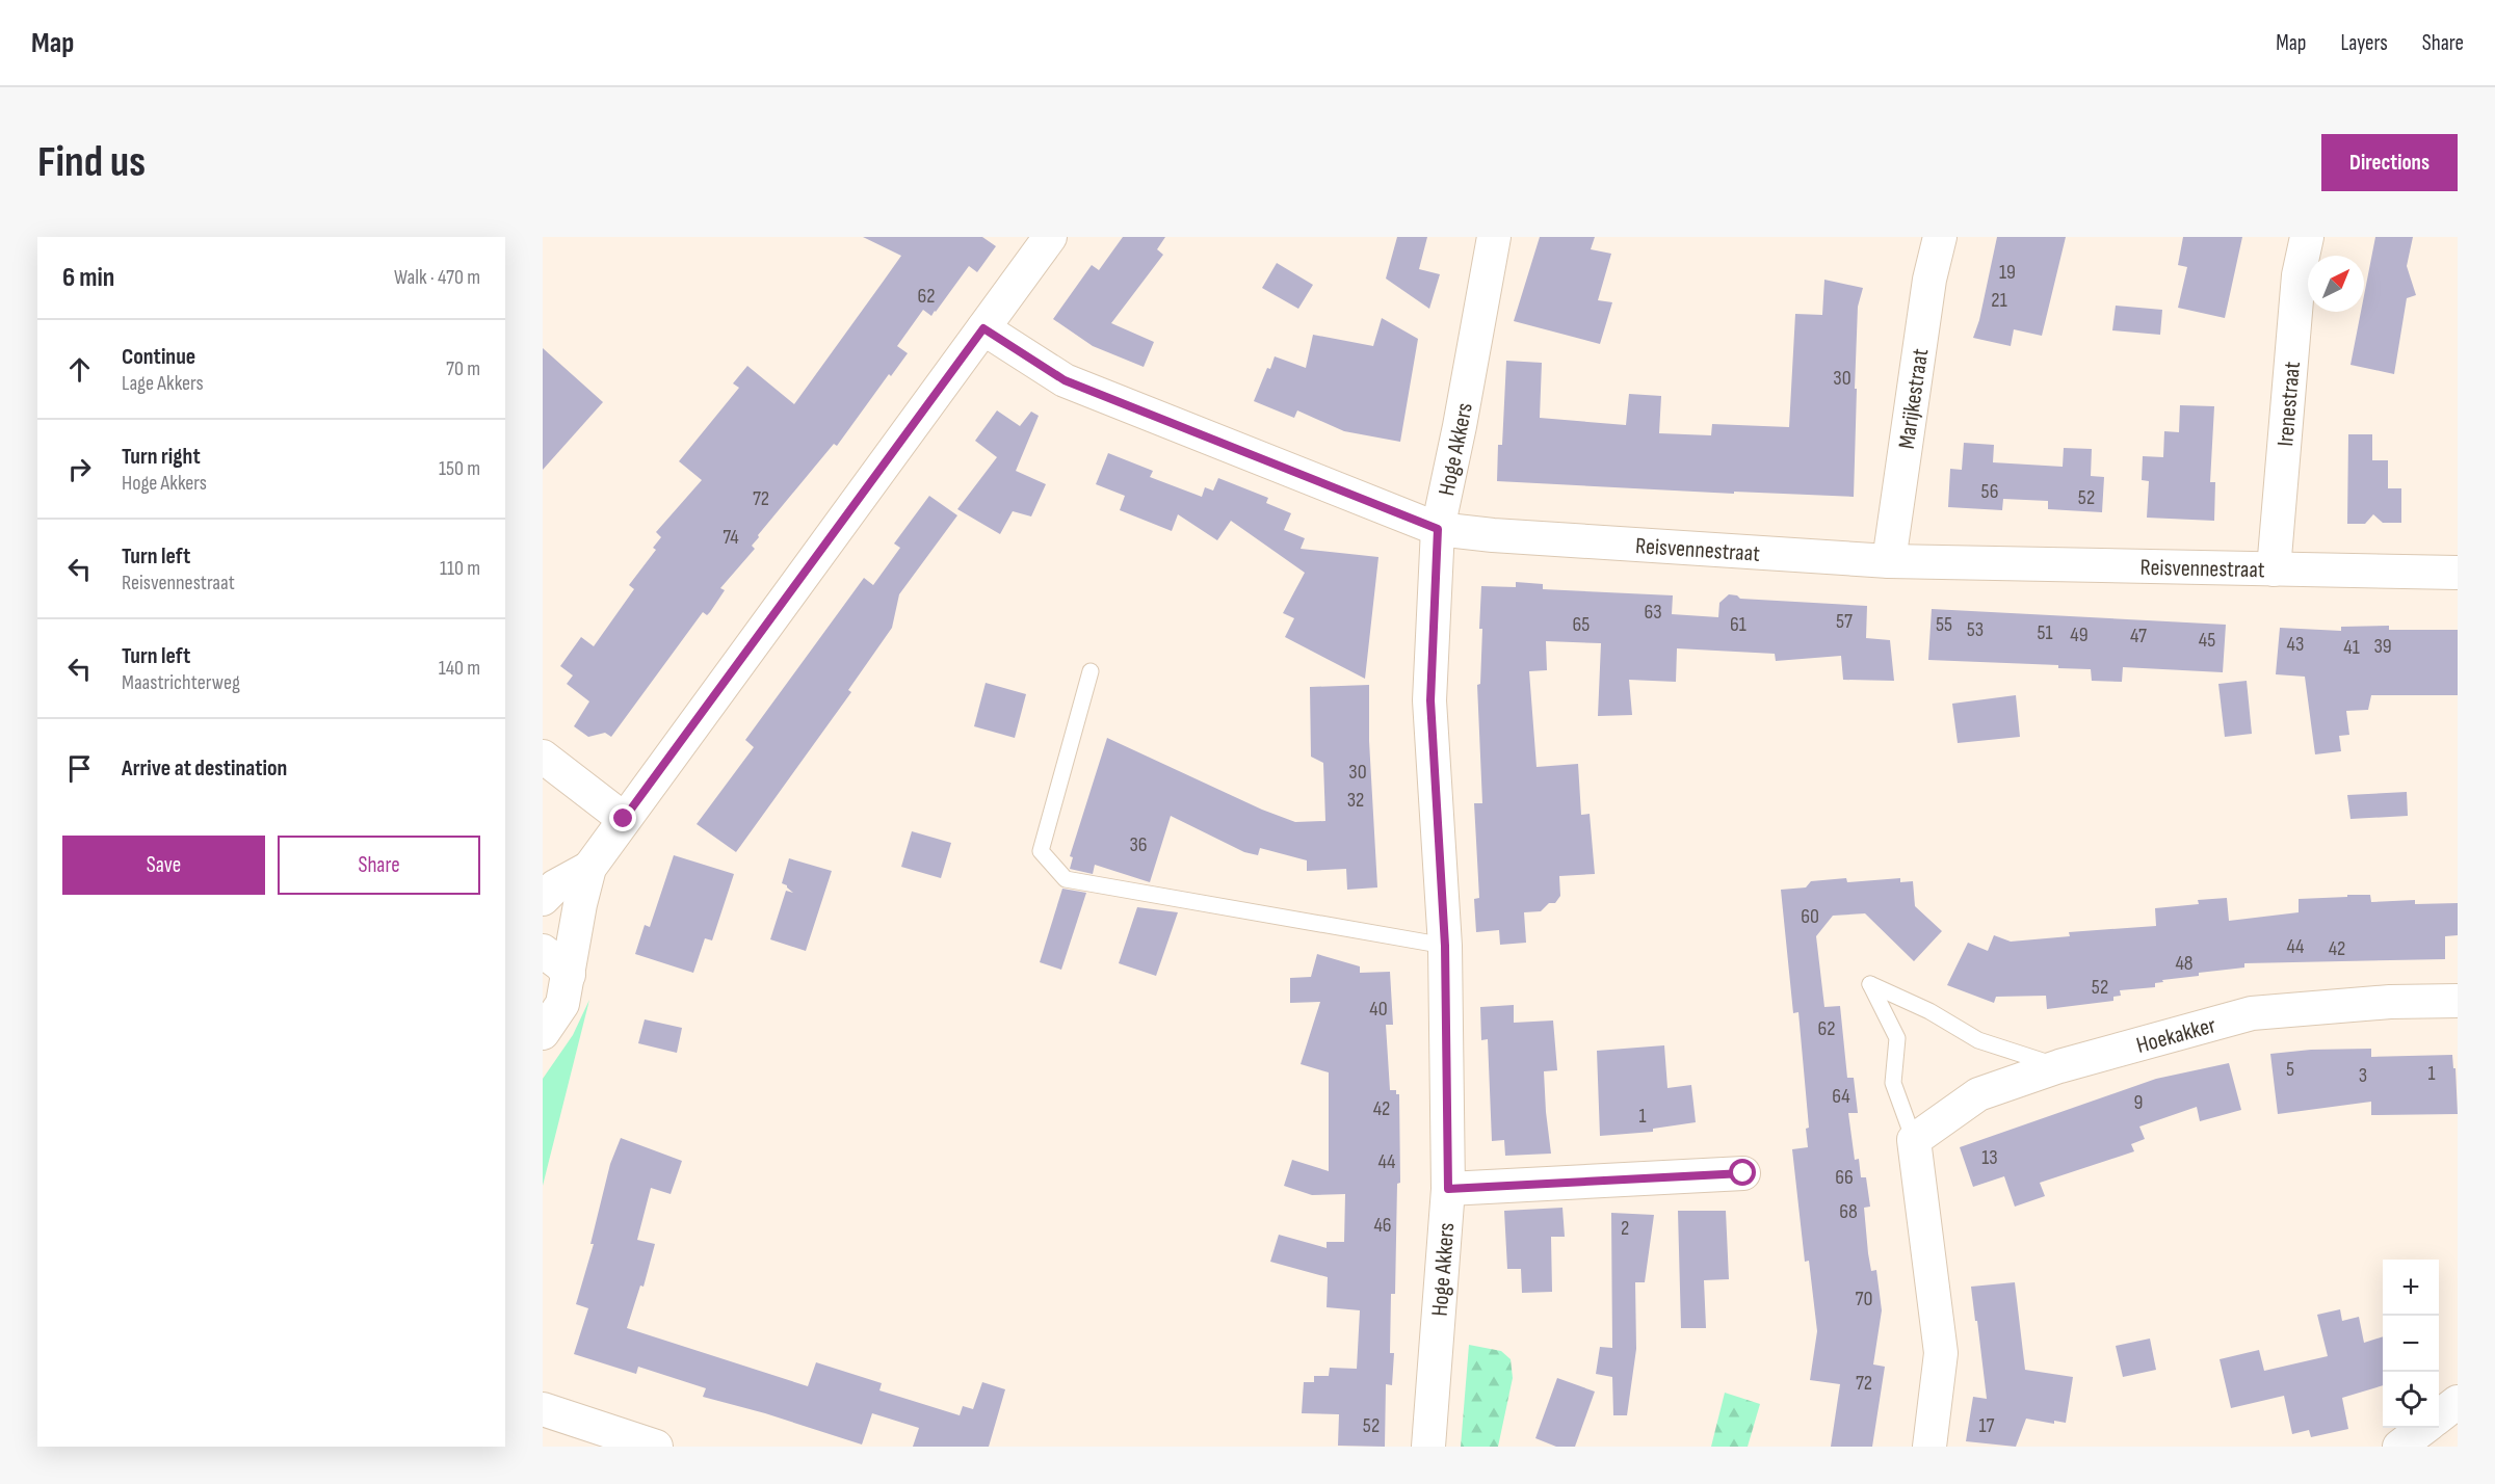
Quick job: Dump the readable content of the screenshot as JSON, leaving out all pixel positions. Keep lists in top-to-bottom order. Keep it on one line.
{"streets":{"street":["Marijkestraat","Irenestraat","Hoge Akkers","Reisvennestraat","Hoekakker"]},"crossings":[["Marijkestraat","Reisvennestraat"],["Irenestraat","Reisvennestraat"],["Hoge Akkers","Reisvennestraat"]],"house_numbers":["19","62","21","30","56","52","72","74","63","57","65","61","55","53","51","49","47","45","43","39","41","30","32","36","60","44","42","48","52","40","62","5","1","3","64","9","42","1","13","44","66","68","46","2","70","72","52","17"],"north":"top right","page":{"header":"Map","nav":["Map","Layers","Share"],"buttons":["Directions",["Save","Share"]],"title":"Find us","heading":["6 min","Walk · 470 m"],"list":[["Continue","Lage Akkers","70 m"],["Turn right","Hoge Akkers","150 m"],["Turn left","Reisvennestraat","110 m"],["Turn left","Maastrichterweg","140 m"],"Arrive at destination"],"map_buttons":["+","−"]}}
